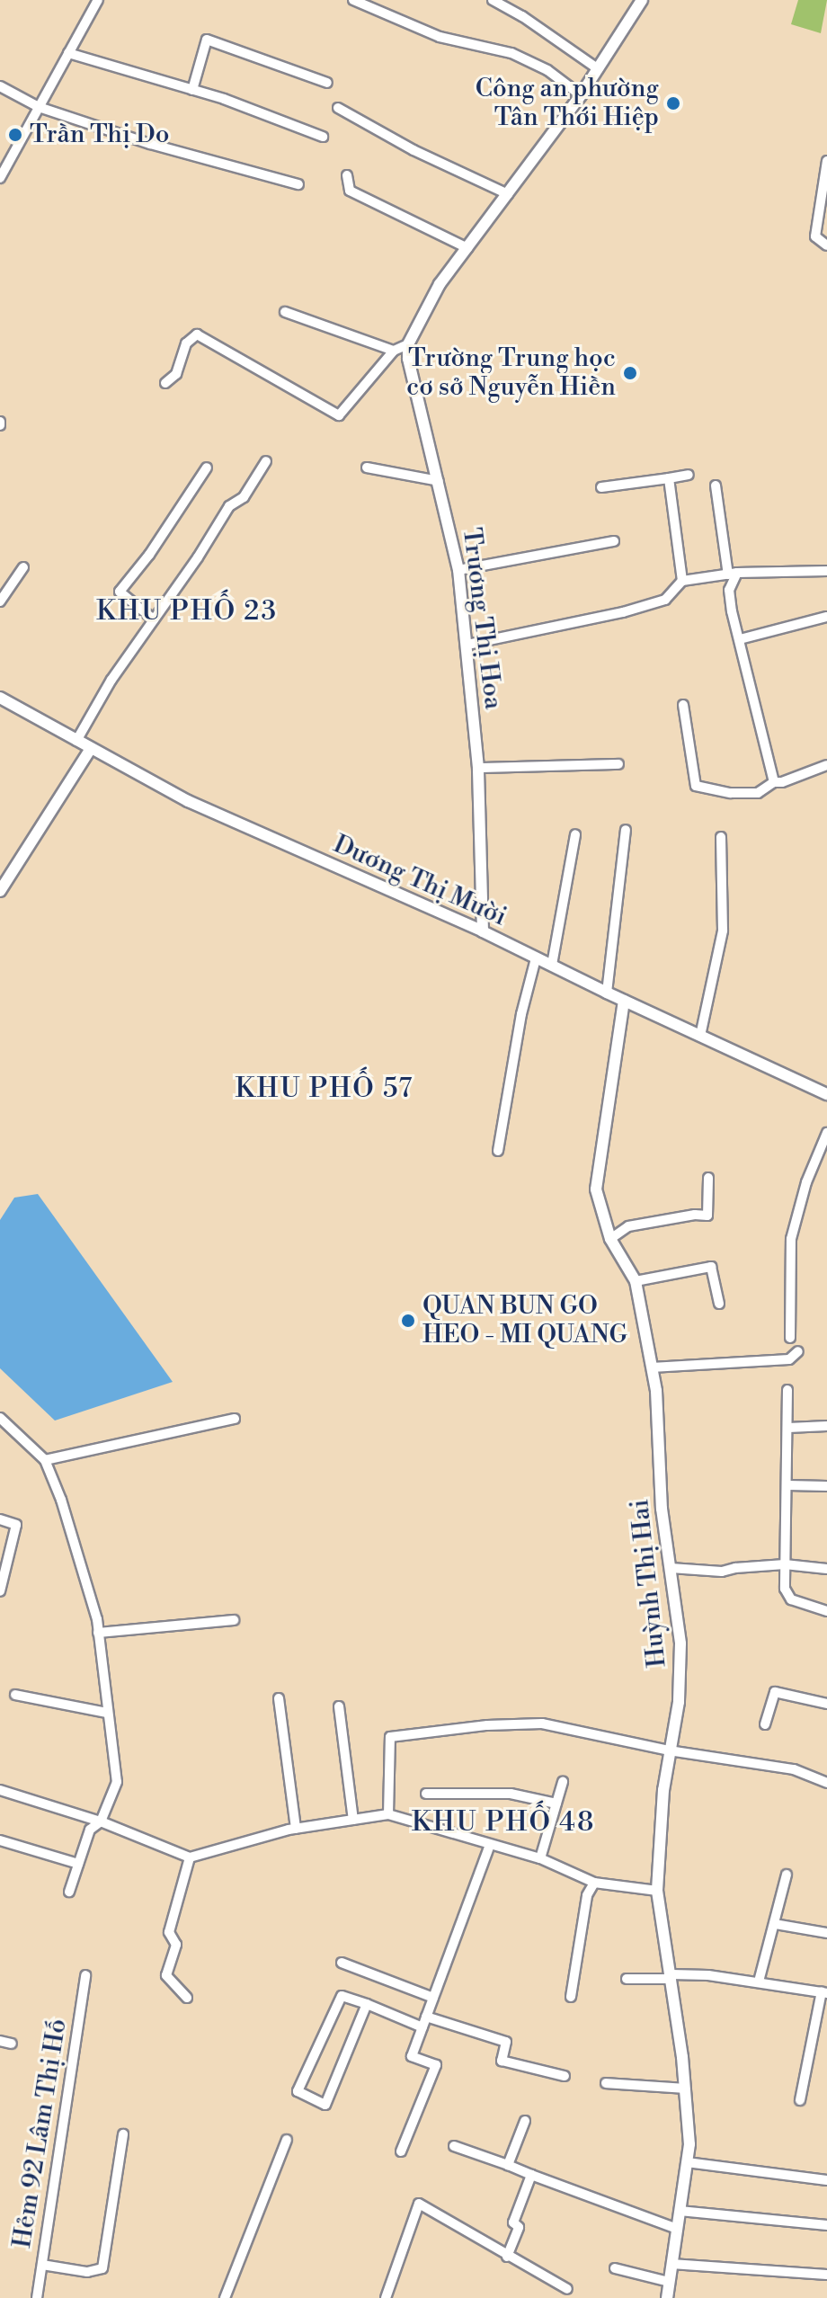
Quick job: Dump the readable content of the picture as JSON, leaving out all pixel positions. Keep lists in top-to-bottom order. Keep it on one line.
{"streets":{"street":["Trương Thị Hoa","Dương Thị Mười","Huỳnh Thị Hai","Hẻm 92 Lâm Thị Hố"]},"crossings":[["Trương Thị Hoa","Dương Thị Mười"],["Dương Thị Mười","Huỳnh Thị Hai"]],"districts":["KHU PHỐ 23","KHU PHỐ 57","KHU PHỐ 48"],"places":["Công an phường Tân Thới Hiệp","Trần Thị Do","Trường Trung học cơ sở Nguyễn Hiền","QUAN BUN GO HEO - MI QUANG"]}
